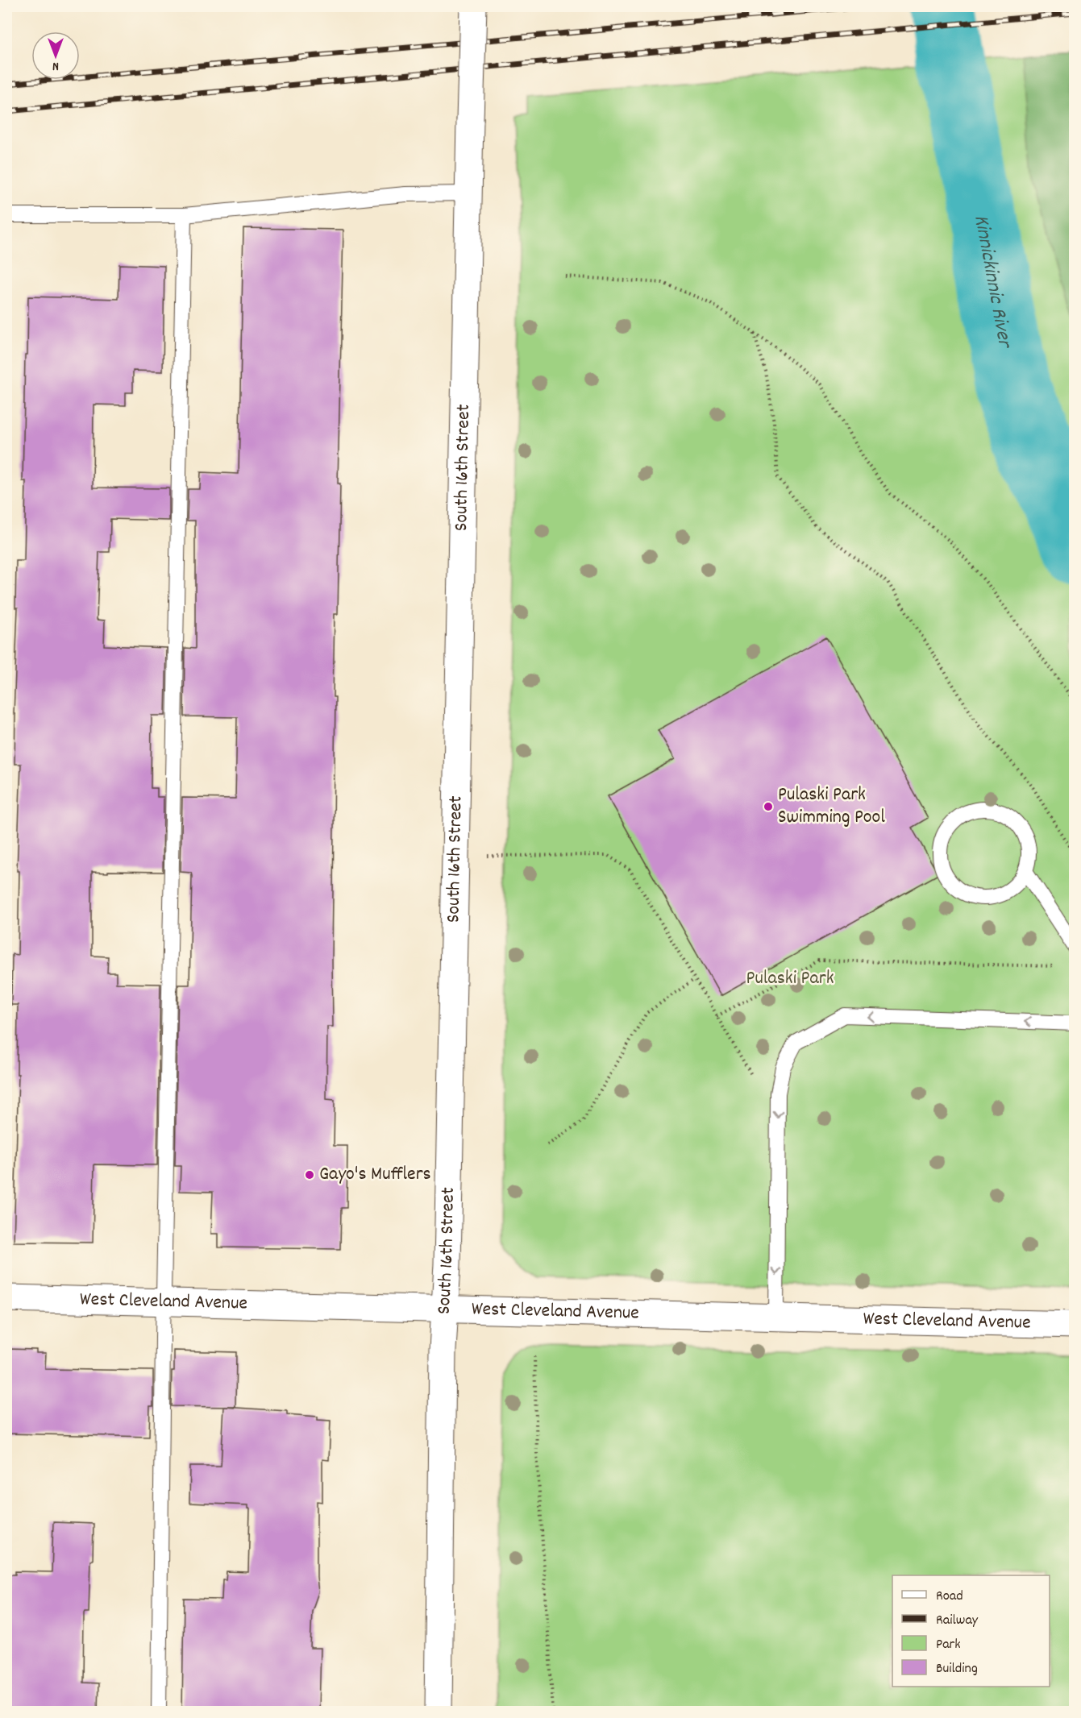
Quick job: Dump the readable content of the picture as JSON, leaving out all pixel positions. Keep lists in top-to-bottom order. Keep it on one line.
{"streets":{"street":["South 16th Street","West Cleveland Avenue"]},"crossings":[["South 16th Street","West Cleveland Avenue"]],"water":["Kinnickinnic River"],"parks":["Pulaski Park"],"places":["Pulaski Park Swimming Pool","Gayo's Mufflers"],"legend":["Road","Railway","Park","Building"],"north":"bottom"}
